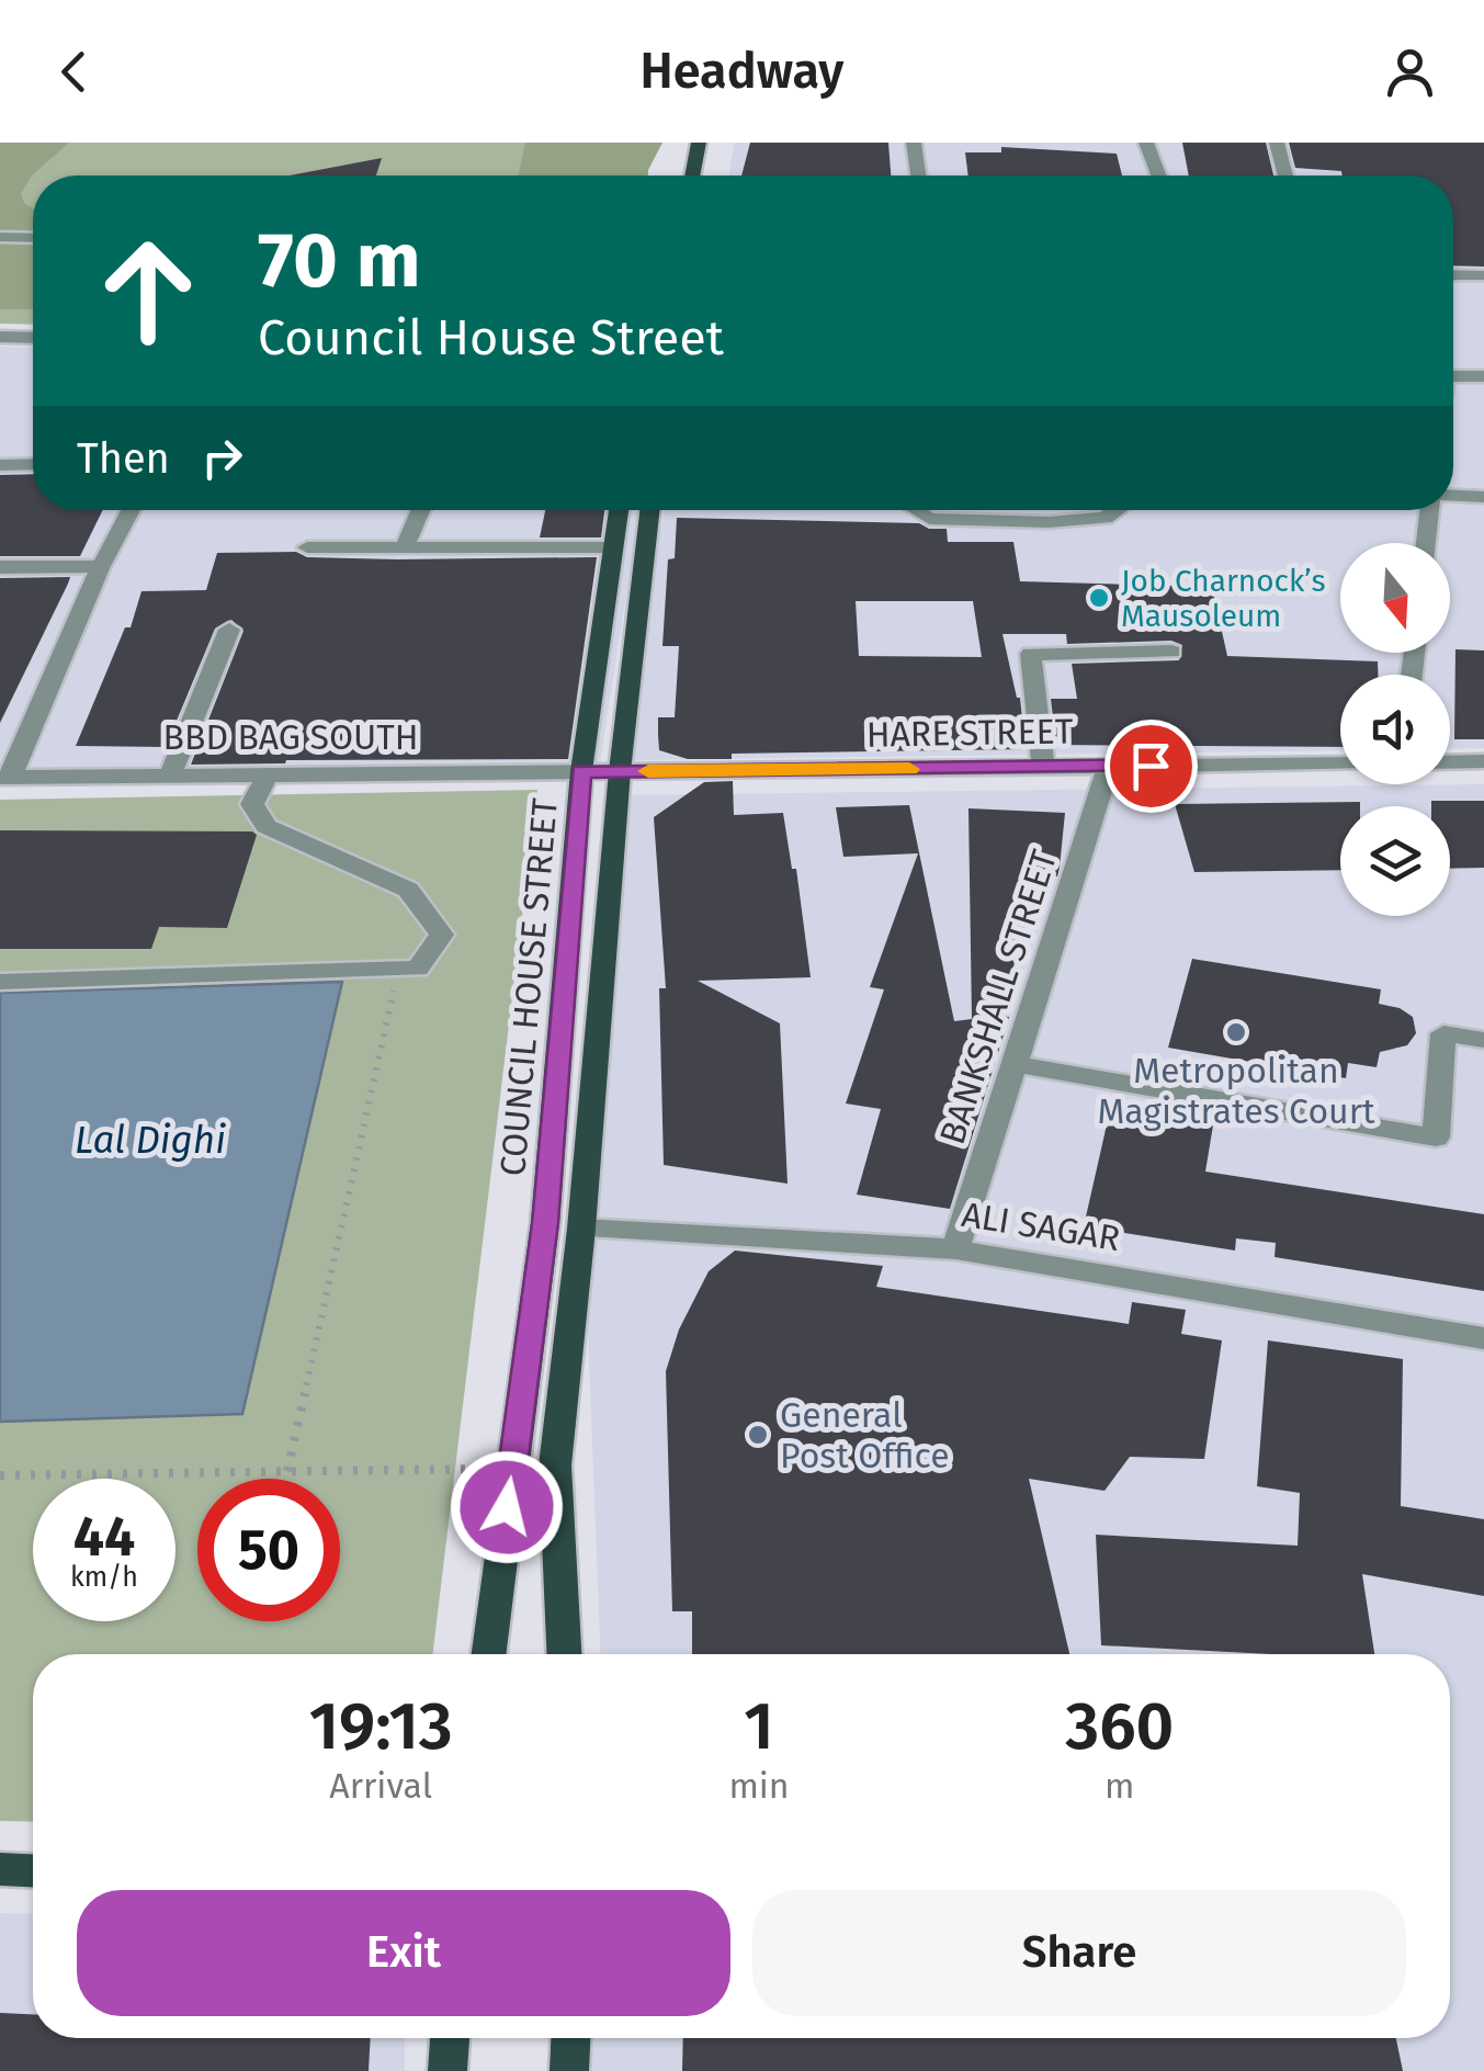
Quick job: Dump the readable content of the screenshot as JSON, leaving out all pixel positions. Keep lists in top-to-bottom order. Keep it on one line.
{"streets":{"main road":["COUNCIL HOUSE STREET"],"street":["HARE STREET","BBD BAG SOUTH","BANKSHALL STREET","ALI SAGAR"]},"crossings":[["HARE STREET","BBD BAG SOUTH"],["HARE STREET","COUNCIL HOUSE STREET"],["HARE STREET","BANKSHALL STREET"],["BBD BAG SOUTH","COUNCIL HOUSE STREET"],["BANKSHALL STREET","ALI SAGAR"]],"water":["Lal Dighi"],"places":["Job Charnock’s Mausoleum","Metropolitan Magistrates Court","General Post Office"],"north":"bottom","page":{"header":"Headway","turn":["70 m","Council House Street"],"then":"Then","speed":"44 km/h","limit":"50","eta":["19:13","Arrival","1","min","360","m"],"buttons":["Exit","Share"]}}
